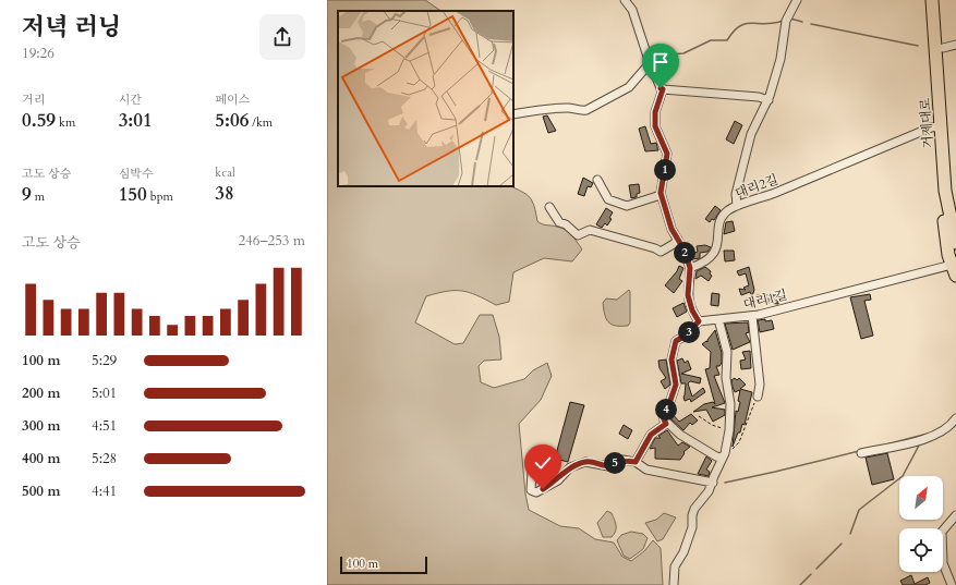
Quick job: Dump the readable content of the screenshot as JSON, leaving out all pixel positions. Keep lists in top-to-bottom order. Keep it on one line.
{"streets":{"highway":["거제대로"],"street":["대리2길","대리1길"]},"crossings":[["거제대로","대리2길"]],"scale_bar":"100 m","north":"top right","page":{"heading":["저녁 러닝","19:26"],"stats":[["거리","0.59 km"],["시간","3:01"],["페이스","5:06 /km"],["고도 상승","9 m"],["심박수","150 bpm"],["kcal","38"]],"pins":["1","2","3","4","5"],"chart":["고도 상승","246–253 m"],"list":[{"name":"100 m","note":"5:29"},{"name":"200 m","note":"5:01"},{"name":"300 m","note":"4:51"},{"name":"400 m","note":"5:28"},{"name":"500 m","note":"4:41"}],"scale":"100 m"}}
